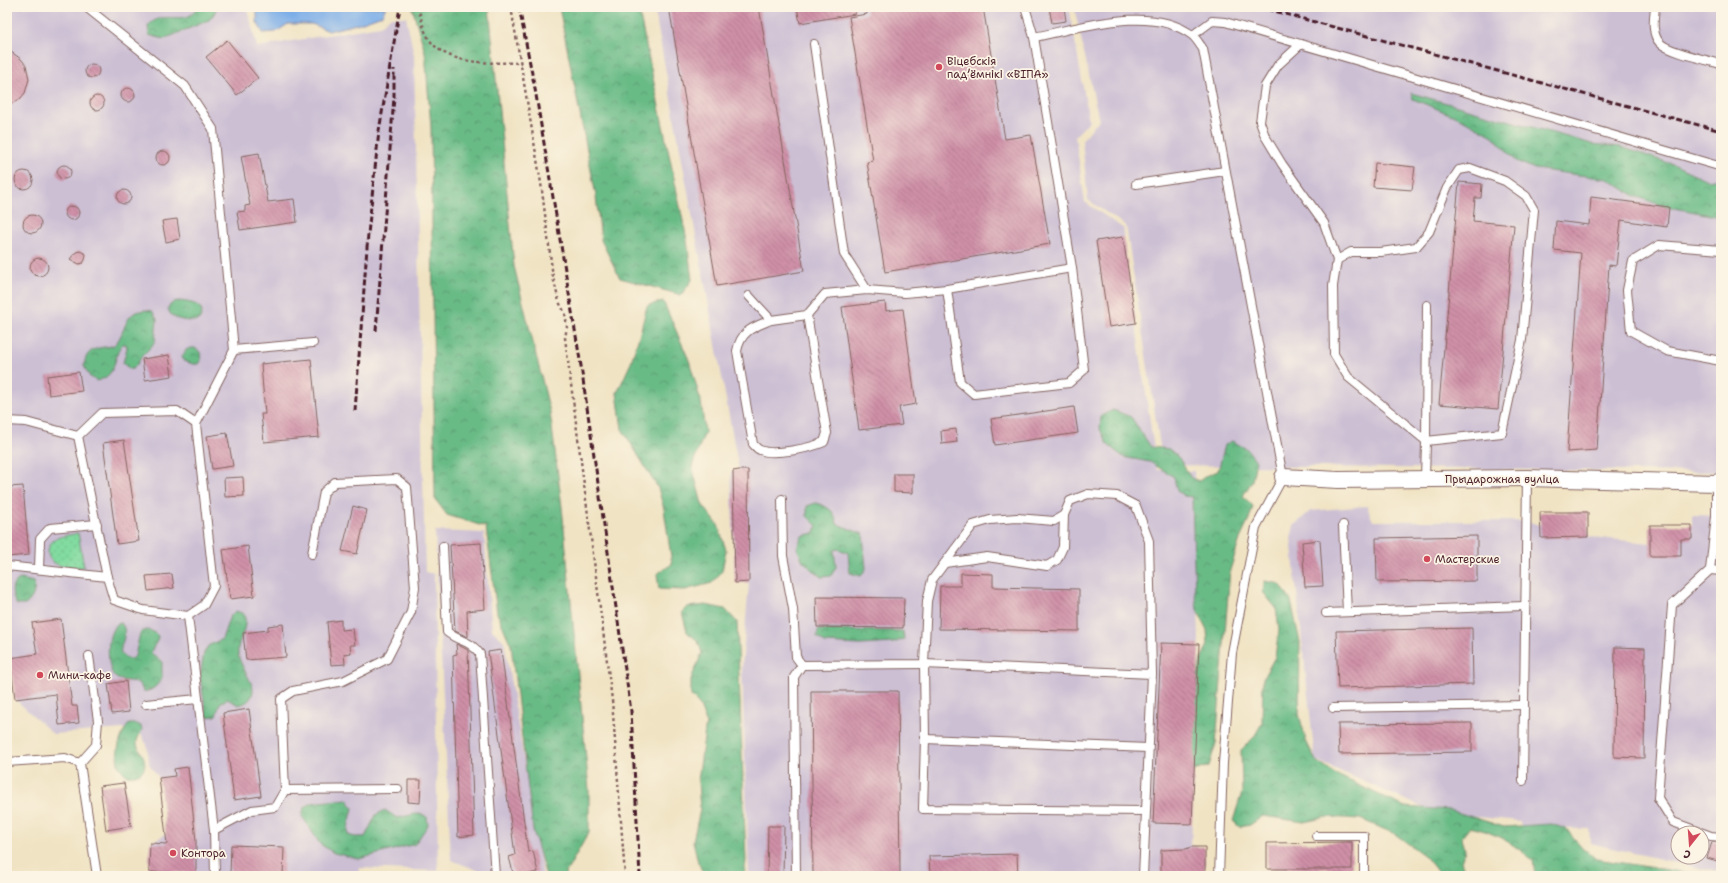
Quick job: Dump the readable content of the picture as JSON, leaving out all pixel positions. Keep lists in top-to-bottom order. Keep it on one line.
{"streets":{"street":["Прыдарожная вуліца"]},"places":["Віцебскія падʼёмнікі «ВІПА»","Мастерские","Мини-кафе","Контора"],"north":"bottom"}
